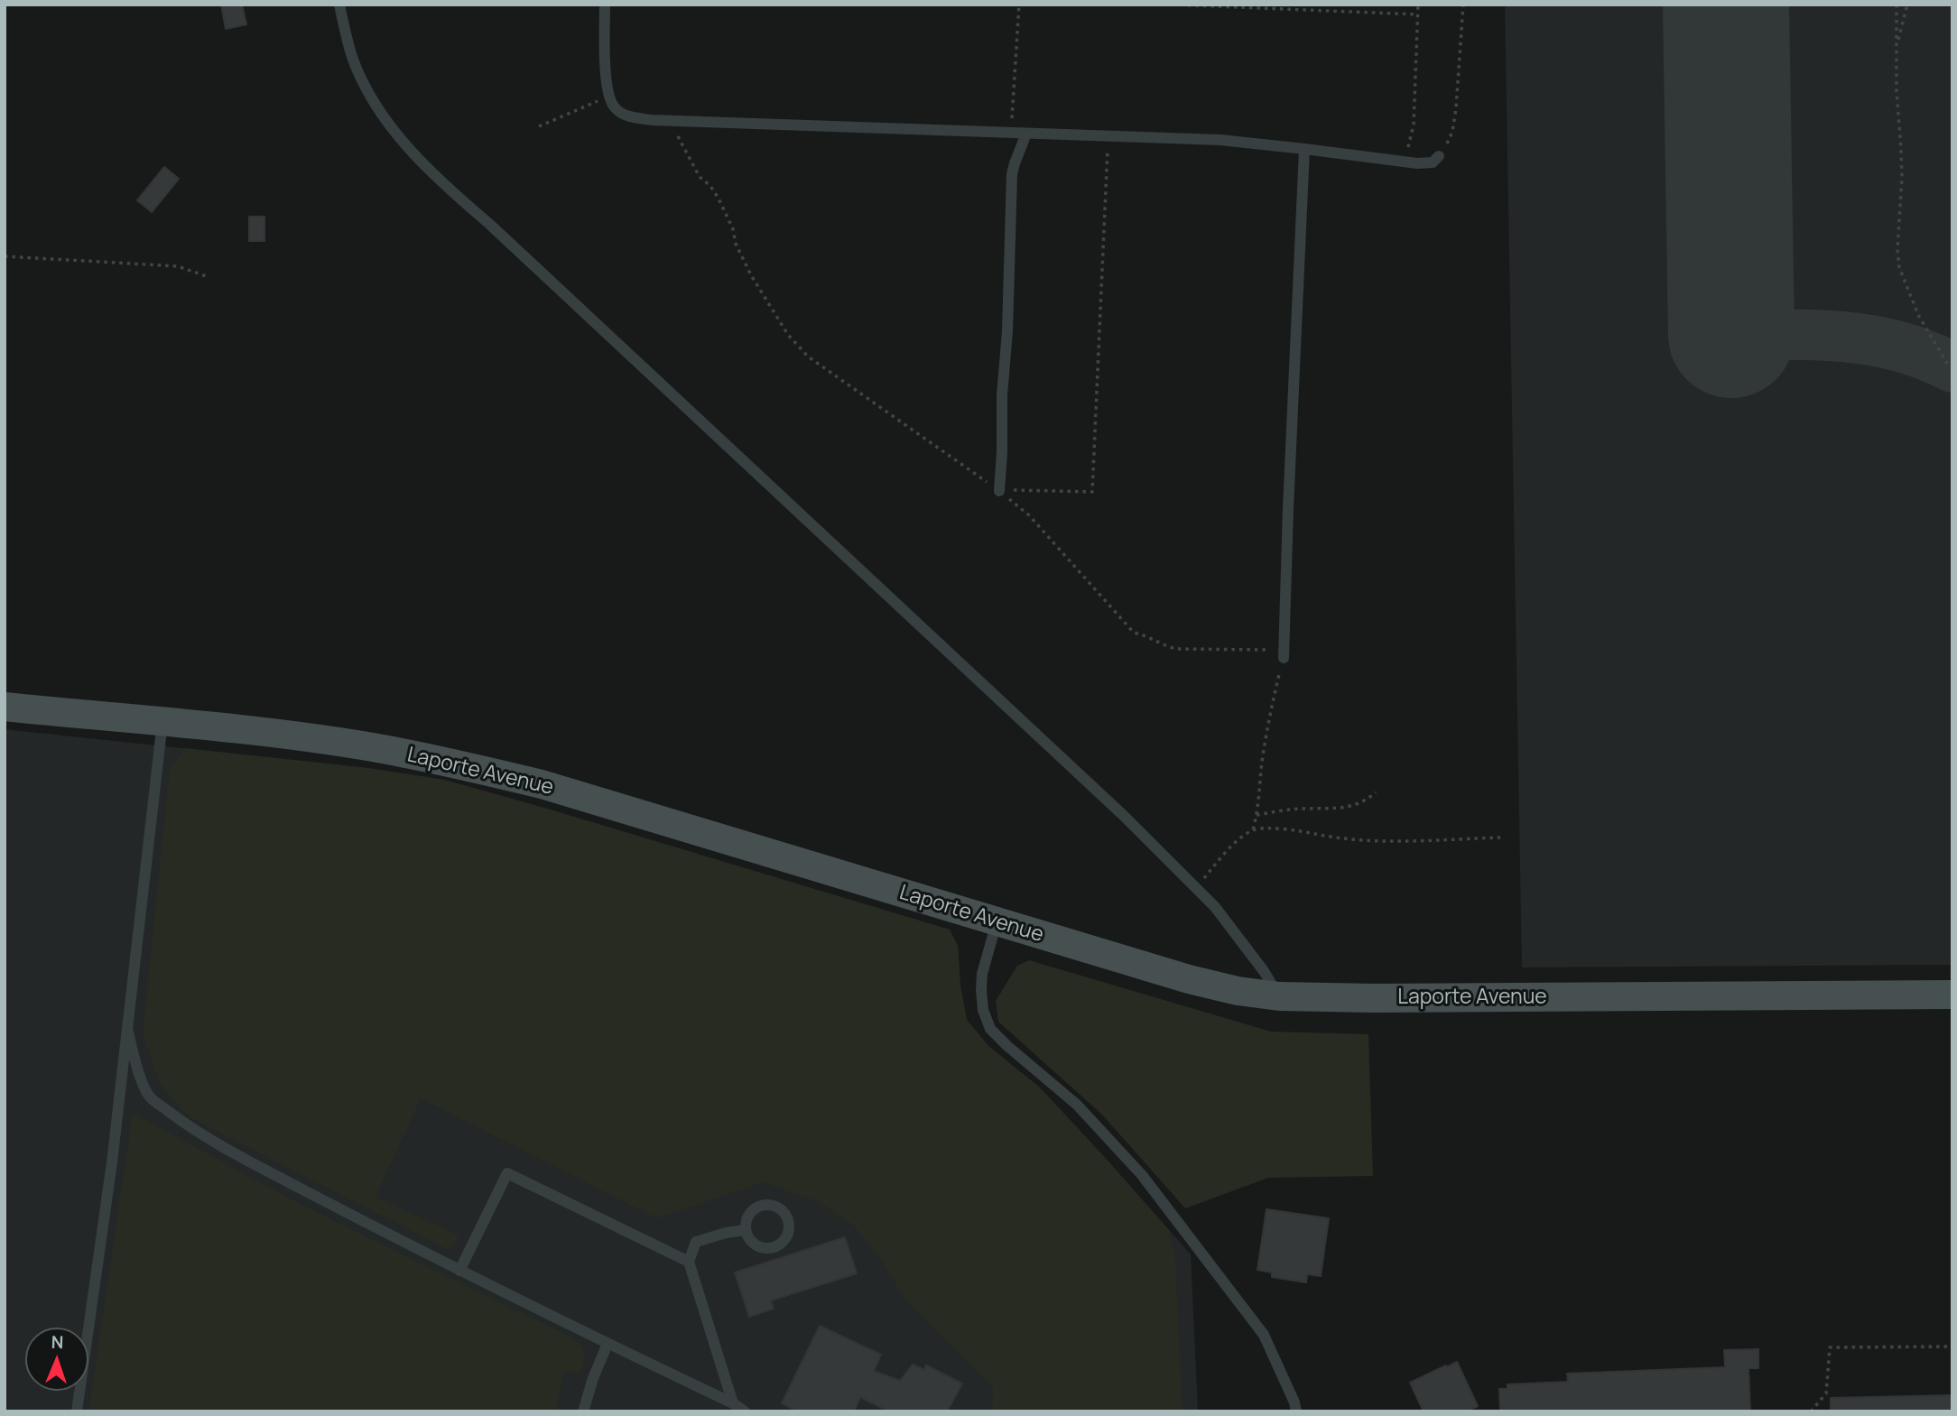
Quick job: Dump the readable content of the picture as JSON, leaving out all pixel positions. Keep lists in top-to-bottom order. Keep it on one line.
{"streets":{"street":["Laporte Avenue"]},"north":"top"}
